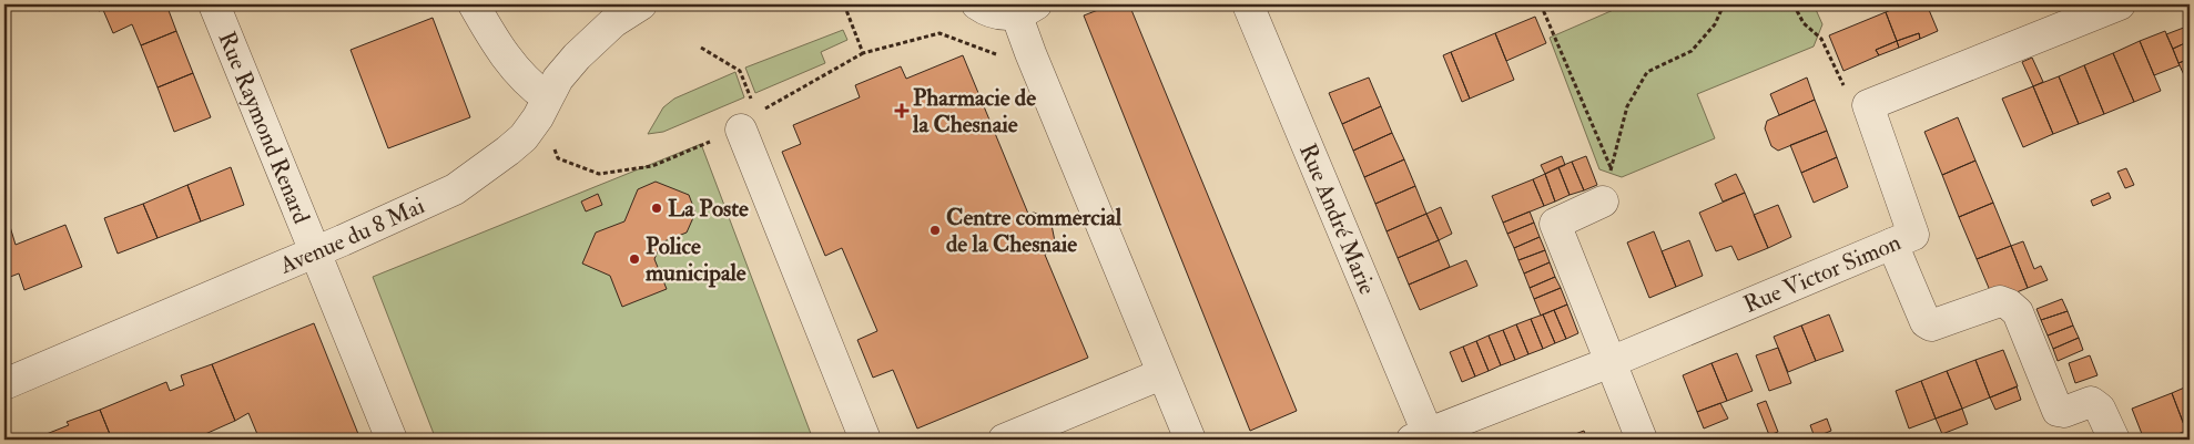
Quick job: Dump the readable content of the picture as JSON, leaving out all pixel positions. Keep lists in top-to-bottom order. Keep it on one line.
{"streets":{"street":["Rue Raymond Renard","Rue André Marie","Avenue du 8 Mai","Rue Victor Simon"]},"crossings":[["Rue Raymond Renard","Avenue du 8 Mai"],["Rue André Marie","Rue Victor Simon"]],"places":{"health":["Pharmacie de la Chesnaie"],"other":["La Poste","Centre commercial de la Chesnaie","Police municipale"]}}
